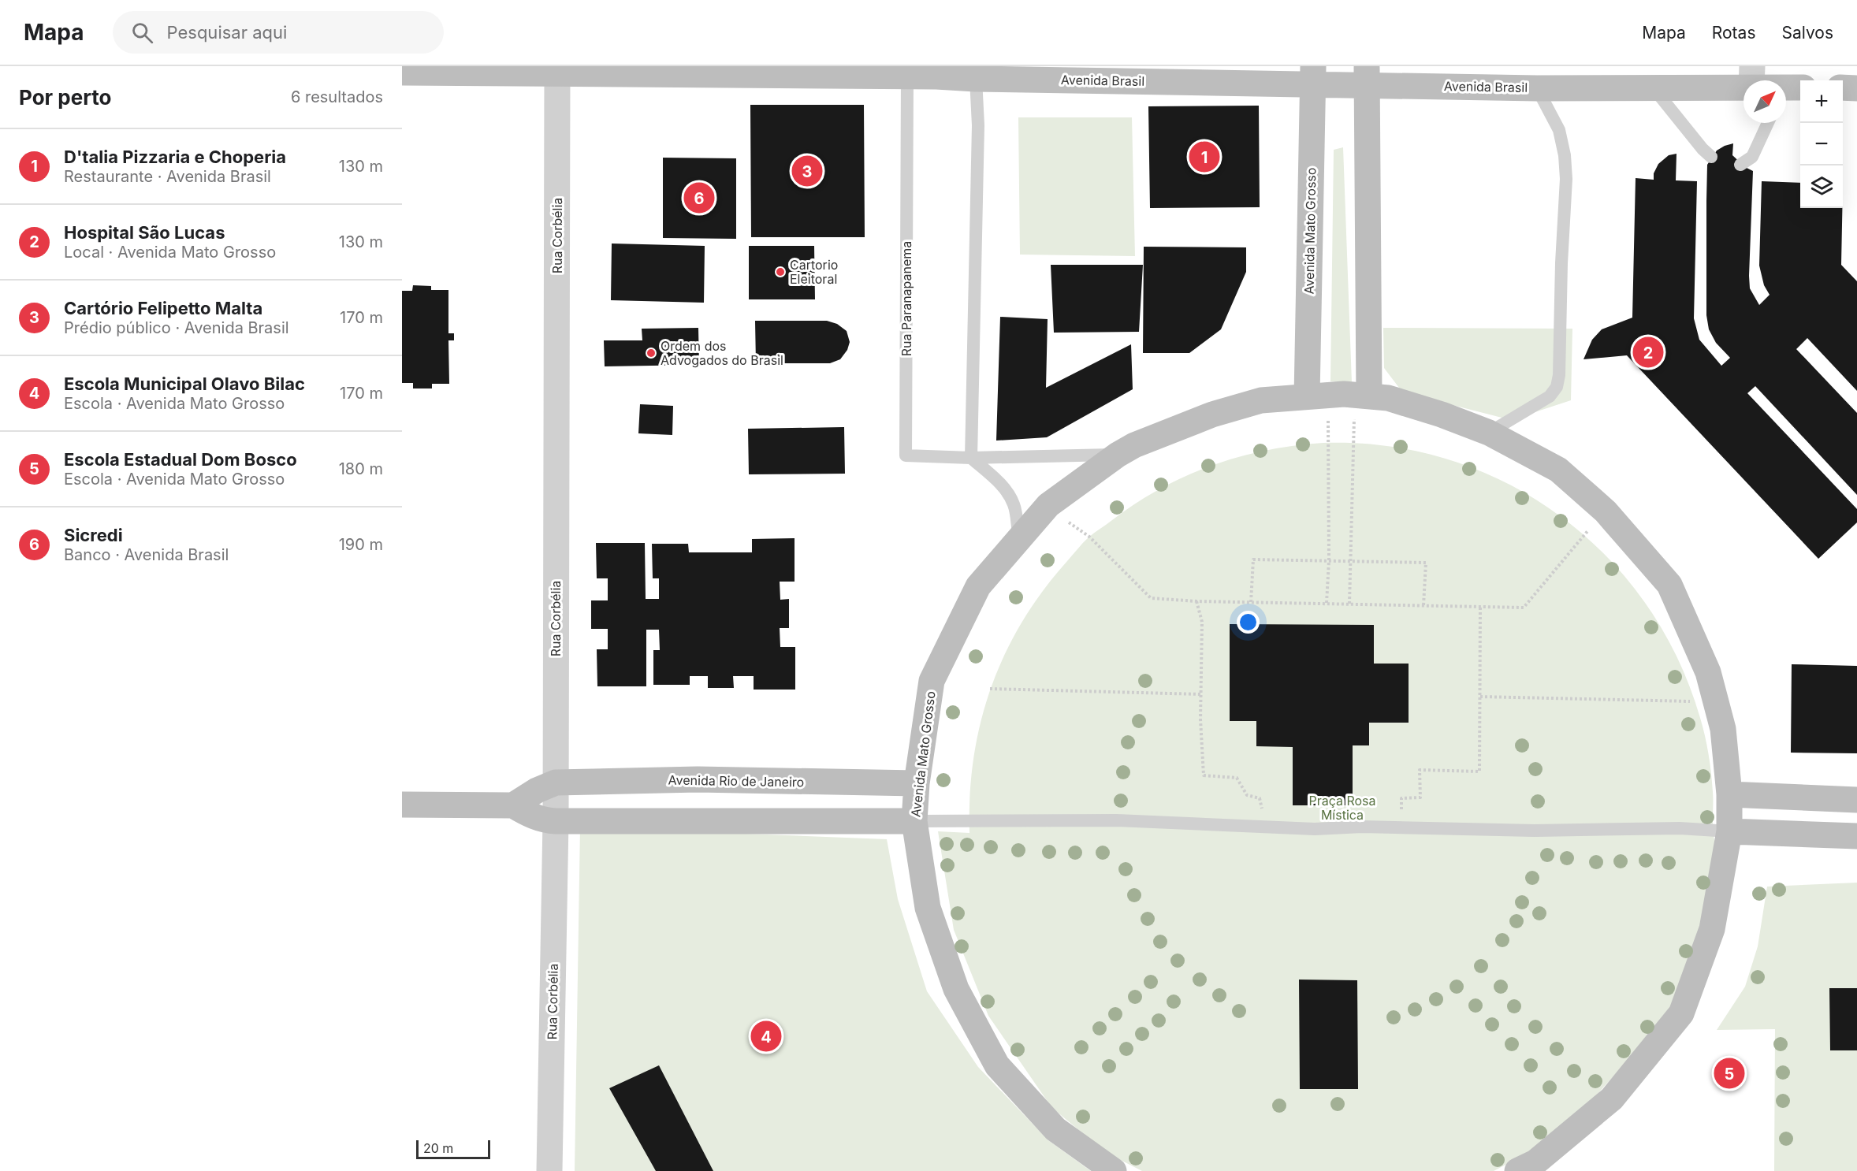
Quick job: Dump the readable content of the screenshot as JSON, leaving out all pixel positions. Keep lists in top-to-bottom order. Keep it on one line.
{"streets":{"main road":["Avenida Brasil","Avenida Mato Grosso","Avenida Rio de Janeiro"],"street":["Rua Corbélia"],"lane":["Rua Paranapanema"]},"crossings":[["Avenida Brasil","Avenida Mato Grosso"],["Avenida Brasil","Rua Corbélia"],["Avenida Brasil","Rua Paranapanema"],["Avenida Mato Grosso","Rua Paranapanema"],["Avenida Mato Grosso","Avenida Rio de Janeiro"],["Rua Corbélia","Avenida Rio de Janeiro"]],"parks":["Praça Rosa Mística"],"places":["Cartorio Eleitoral","Ordem dos Advogados do Brasil"],"scale_bar":"20 m","north":"top right","page":{"header":"Mapa","search":"Pesquisar aqui","nav":["Mapa","Rotas","Salvos"],"heading":["Por perto","6 resultados"],"map_buttons":["+","−"],"list":[{"mark":"1","name":"D'talia Pizzaria e Choperia","note":"Restaurante · Avenida Brasil","value":"130 m"},{"mark":"2","name":"Hospital São Lucas","note":"Local · Avenida Mato Grosso","value":"130 m"},{"mark":"3","name":"Cartório Felipetto Malta","note":"Prédio público · Avenida Brasil","value":"170 m"},{"mark":"4","name":"Escola Municipal Olavo Bilac","note":"Escola · Avenida Mato Grosso","value":"170 m"},{"mark":"5","name":"Escola Estadual Dom Bosco","note":"Escola · Avenida Mato Grosso","value":"180 m"},{"mark":"6","name":"Sicredi","note":"Banco · Avenida Brasil","value":"190 m"}],"pins":["1","3","6","2","4","5"],"scale":"20 m"}}
